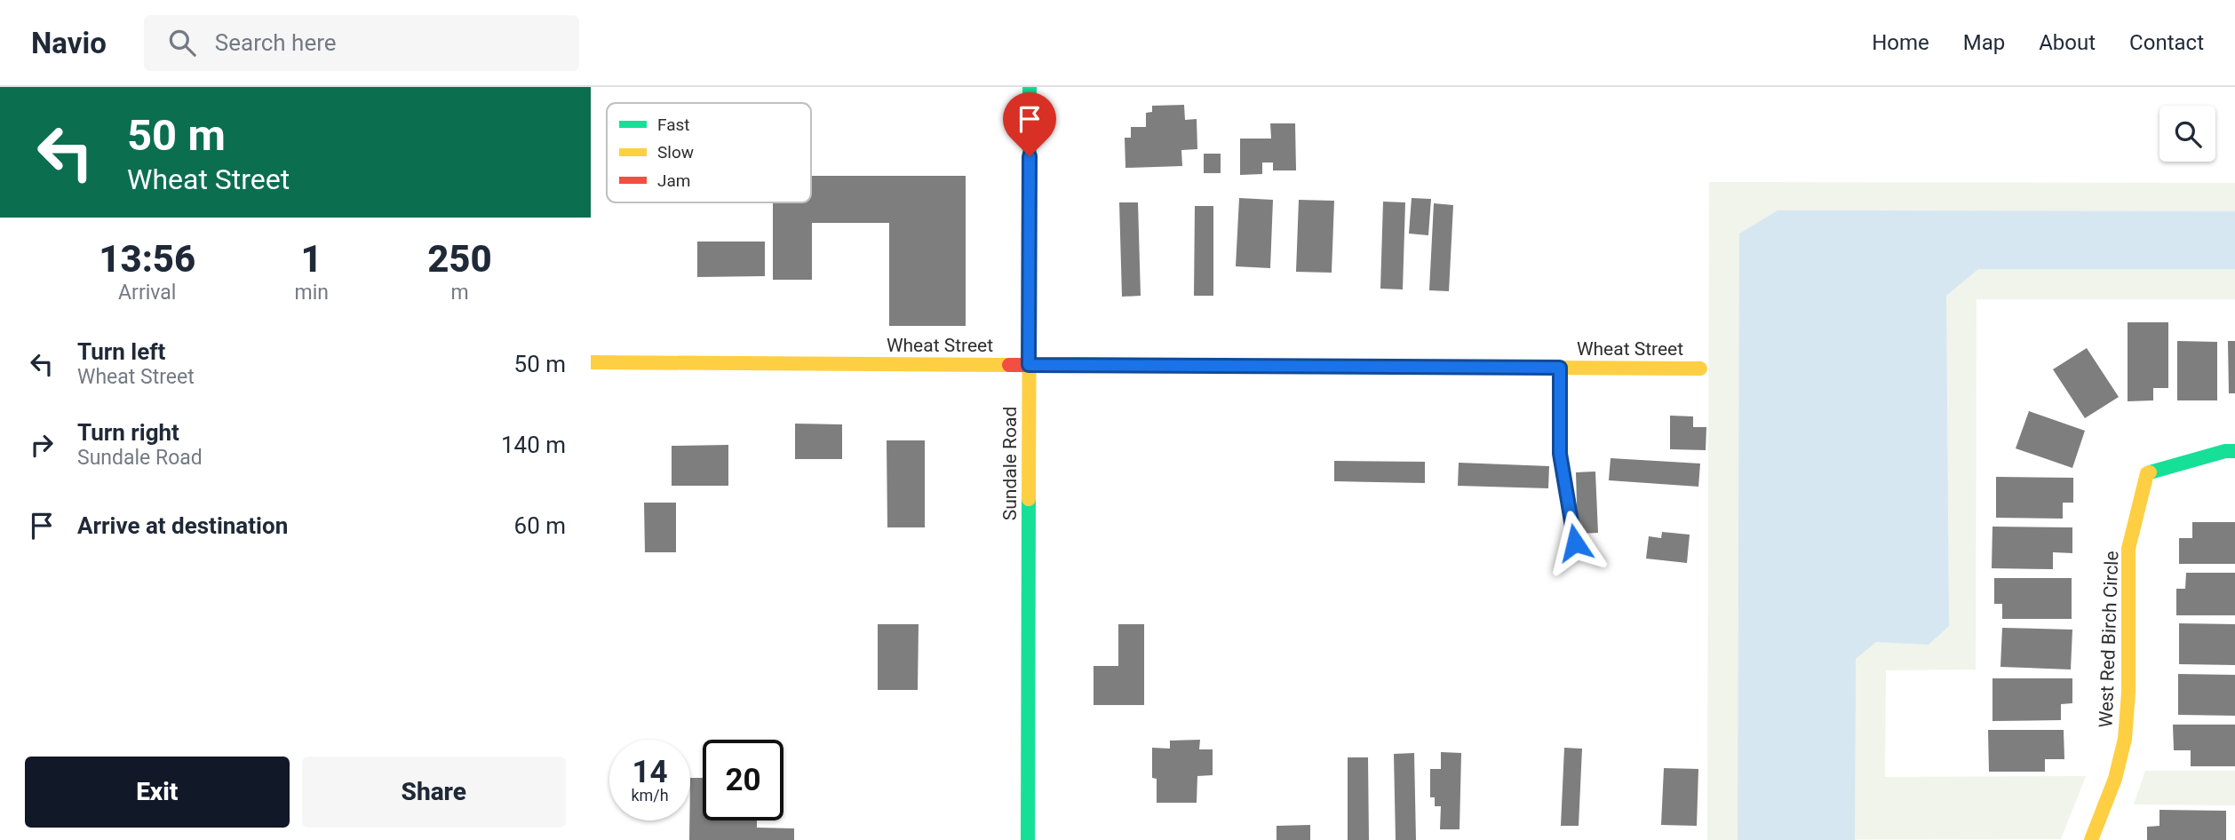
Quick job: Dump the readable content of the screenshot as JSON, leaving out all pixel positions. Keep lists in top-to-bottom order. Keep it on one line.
{"streets":{"street":["Wheat Street","Sundale Road","West Red Birch Circle"]},"crossings":[["Wheat Street","Sundale Road"]],"legend":["Fast","Slow","Jam"],"page":{"header":"Navio","search":"Search here","nav":["Home","Map","About","Contact"],"turn":["50 m","Wheat Street"],"eta":["13:56","Arrival","1","min","250","m"],"list":[{"name":"Turn left","note":"Wheat Street","value":"50 m"},{"name":"Turn right","note":"Sundale Road","value":"140 m"},{"name":"Arrive at destination","value":"60 m"}],"speed":"14 km/h","limit":"20","buttons":["Exit","Share"]}}
